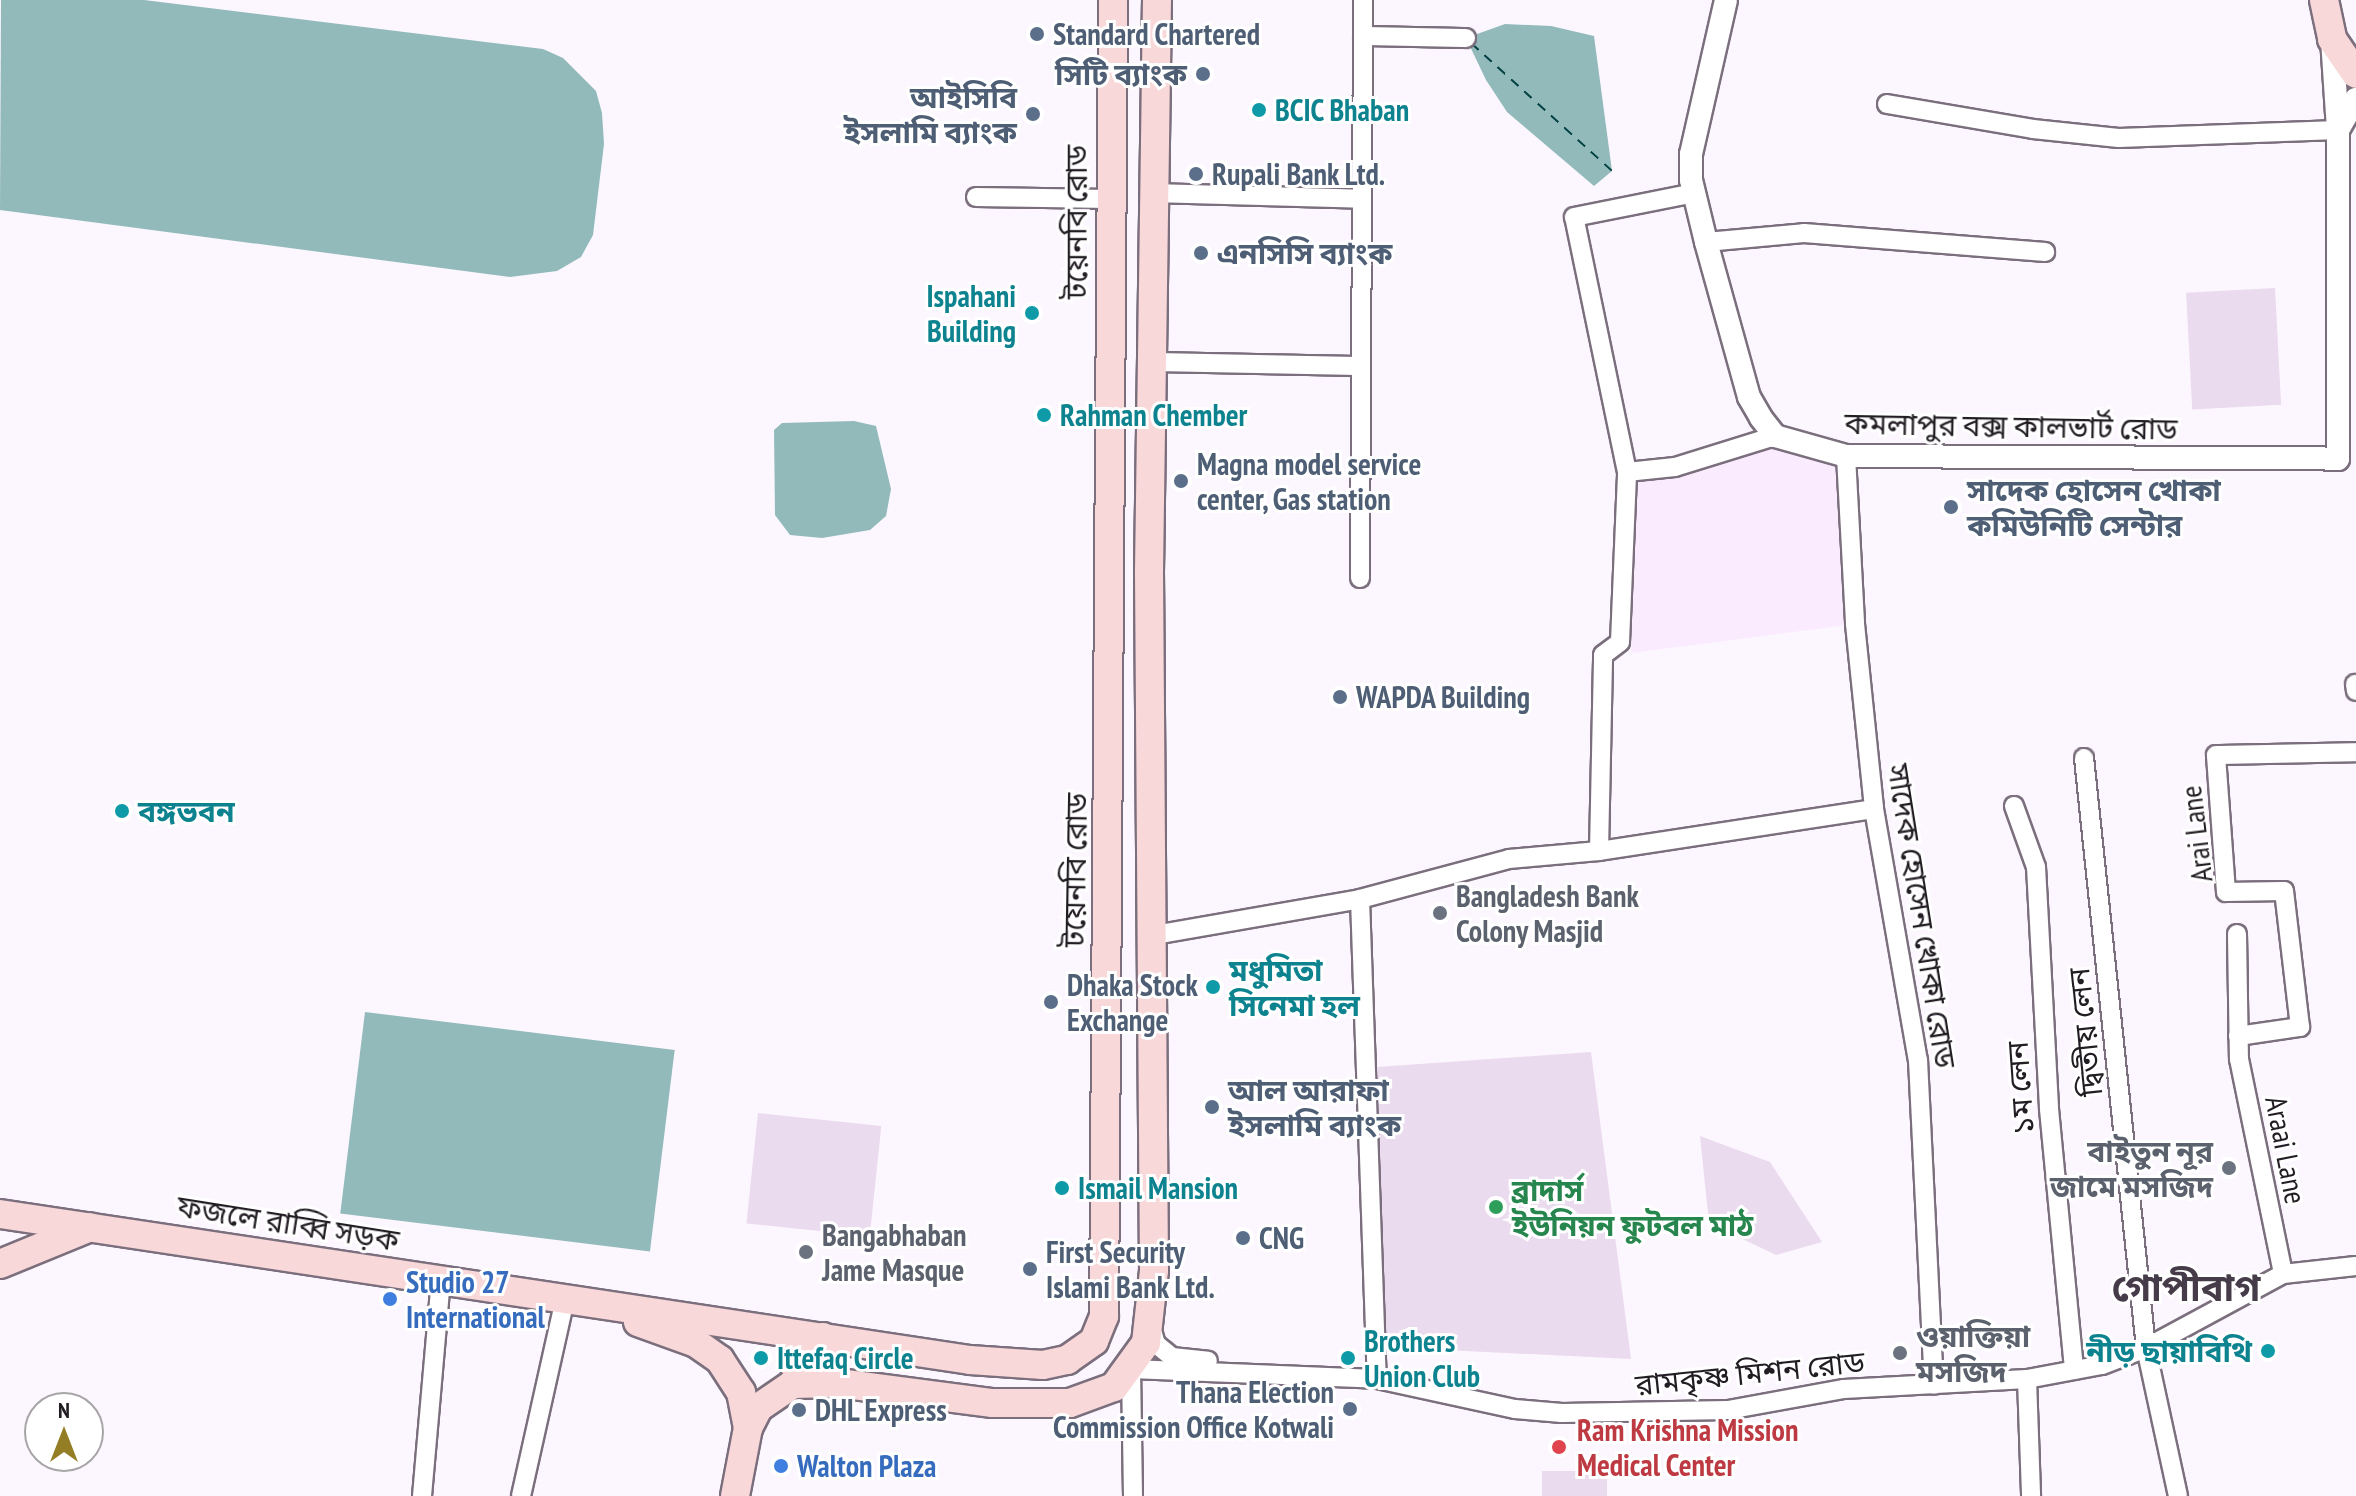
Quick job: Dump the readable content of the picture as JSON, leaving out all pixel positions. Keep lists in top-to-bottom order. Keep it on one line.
{"streets":{"main road":["টয়েনবি রোড","ফজলে রাব্বি সড়ক"],"street":["কমলাপুর বক্স কালভার্ট রোড","Arai Lane","সাদেক হোসেন খোকা রোড","দ্বিতীয় লেন","১ম লেন","Araai Lane","রামকৃষ্ণ মিশন রোড"]},"crossings":[["টয়েনবি রোড","ফজলে রাব্বি সড়ক"],["কমলাপুর বক্স কালভার্ট রোড","সাদেক হোসেন খোকা রোড"],["Arai Lane","Araai Lane"],["সাদেক হোসেন খোকা রোড","রামকৃষ্ণ মিশন রোড"],["দ্বিতীয় লেন","রামকৃষ্ণ মিশন রোড"],["১ম লেন","রামকৃষ্ণ মিশন রোড"],["Araai Lane","রামকৃষ্ণ মিশন রোড"]],"districts":["গোপীবাগ"],"places":["Standard Chartered","সিটি ব্যাংক","BCIC Bhaban","আইসিবি ইসলামি ব্যাংক","Rupali Bank Ltd.","এনসিসি ব্যাংক","Ispahani Building","Rahman Chember","Magna model service center, Gas station","সাদেক হোসেন খোকা কমিউনিটি সেন্টার","WAPDA Building","বঙ্গভবন","Bangladesh Bank Colony Masjid","মধুমিতা সিনেমা হল","Dhaka Stock Exchange","আল আরাফা ইসলামি ব্যাংক","বাইতুন নূর জামে মসজিদ","Ismail Mansion","ব্রাদার্স ইউনিয়ন ফুটবল মাঠ","CNG","Bangabhaban Jame Masque","First Security Islami Bank Ltd.","Studio 27 International","নীড় ছায়াবিথি","ওয়াক্তিয়া মসজিদ","Ittefaq Circle","Brothers Union Club","Thana Election Commission Office Kotwali","DHL Express","Ram Krishna Mission Medical Center","Walton Plaza"],"north":"top"}
